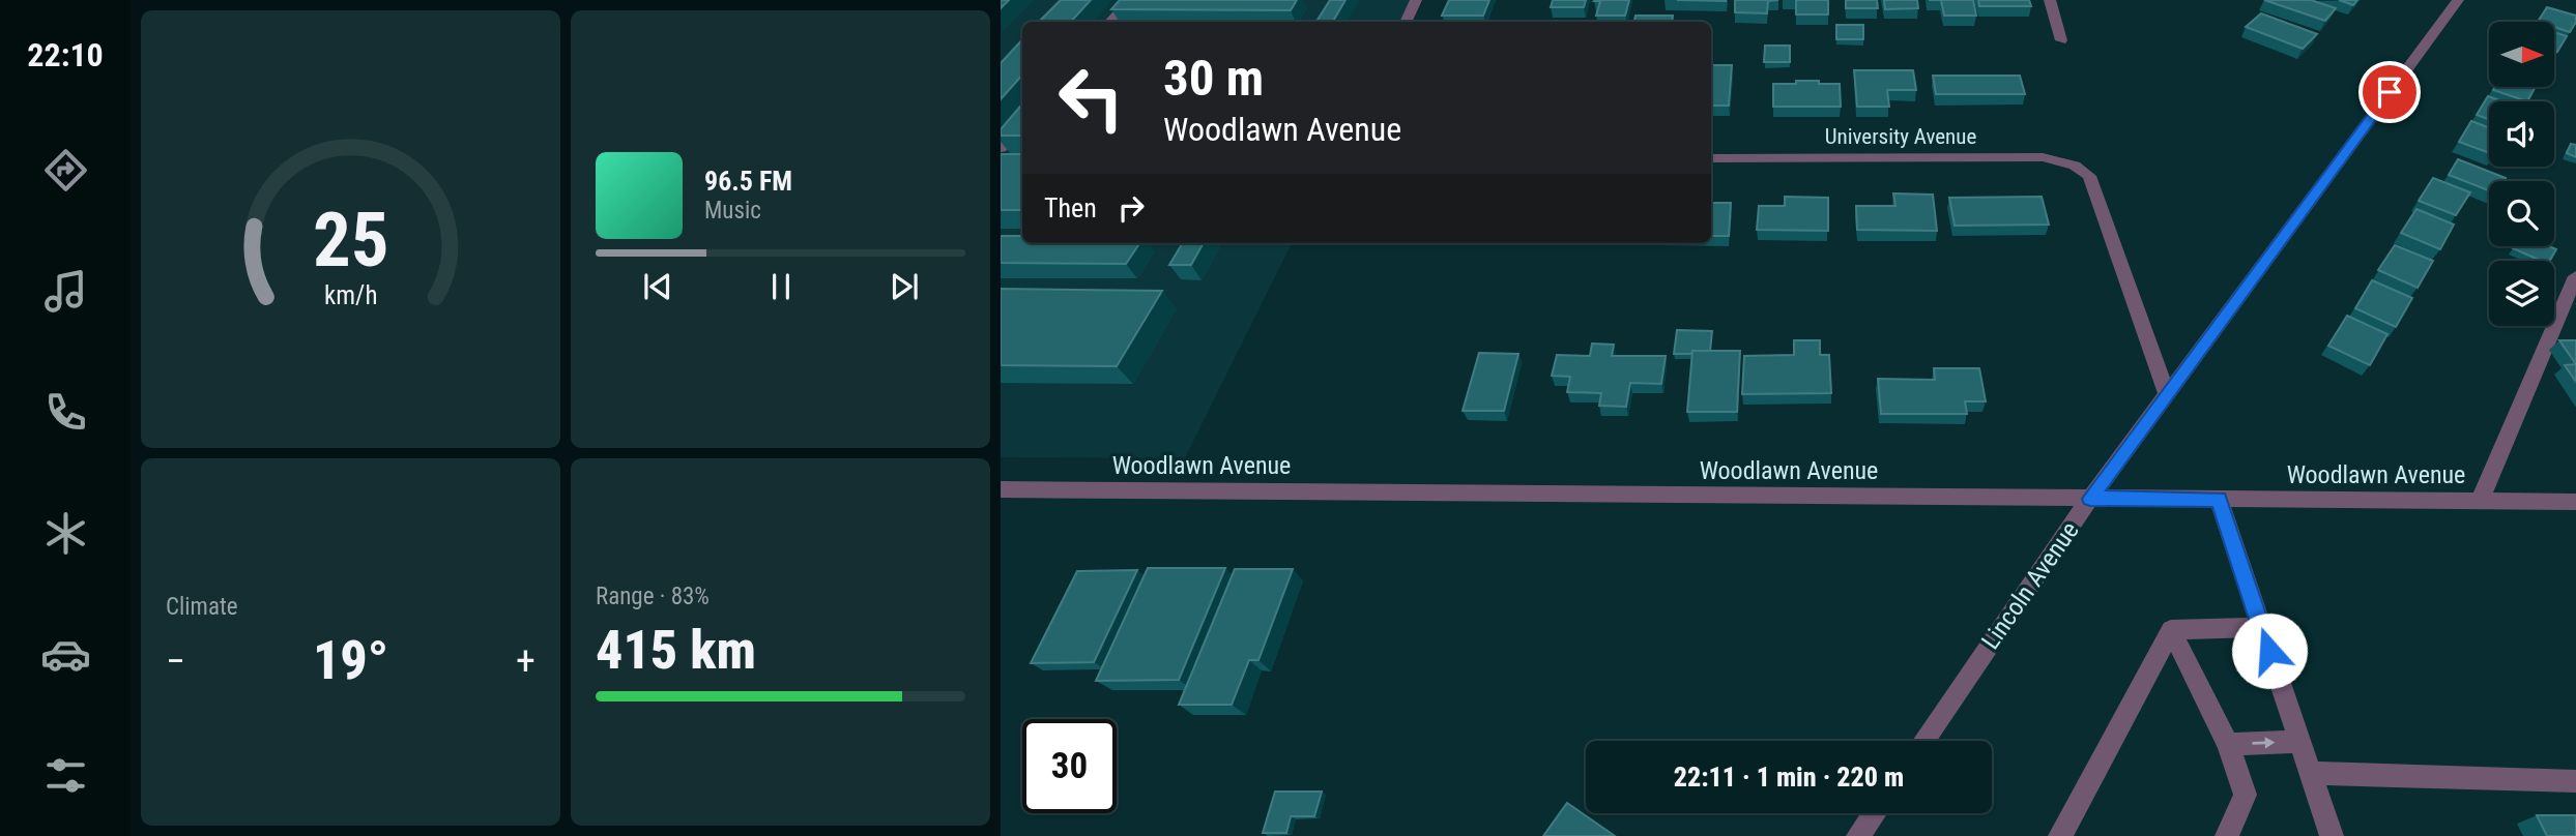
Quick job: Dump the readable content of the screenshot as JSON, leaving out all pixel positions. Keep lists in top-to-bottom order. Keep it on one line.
{"streets":{"street":["University Avenue","Woodlawn Avenue","Lincoln Avenue"]},"crossings":[["University Avenue","Lincoln Avenue"],["Woodlawn Avenue","Lincoln Avenue"]],"north":"right","page":{"tabs":"22:10","turn":["30 m","Woodlawn Avenue"],"song":["96.5 FM","Music"],"then":"Then","tile":["Climate",["Range · 83%","415 km"]],"heat":["−","19°","+"],"limit":"30","trip":"22:11 · 1 min · 220 m","gauge":["25","km/h"]}}
